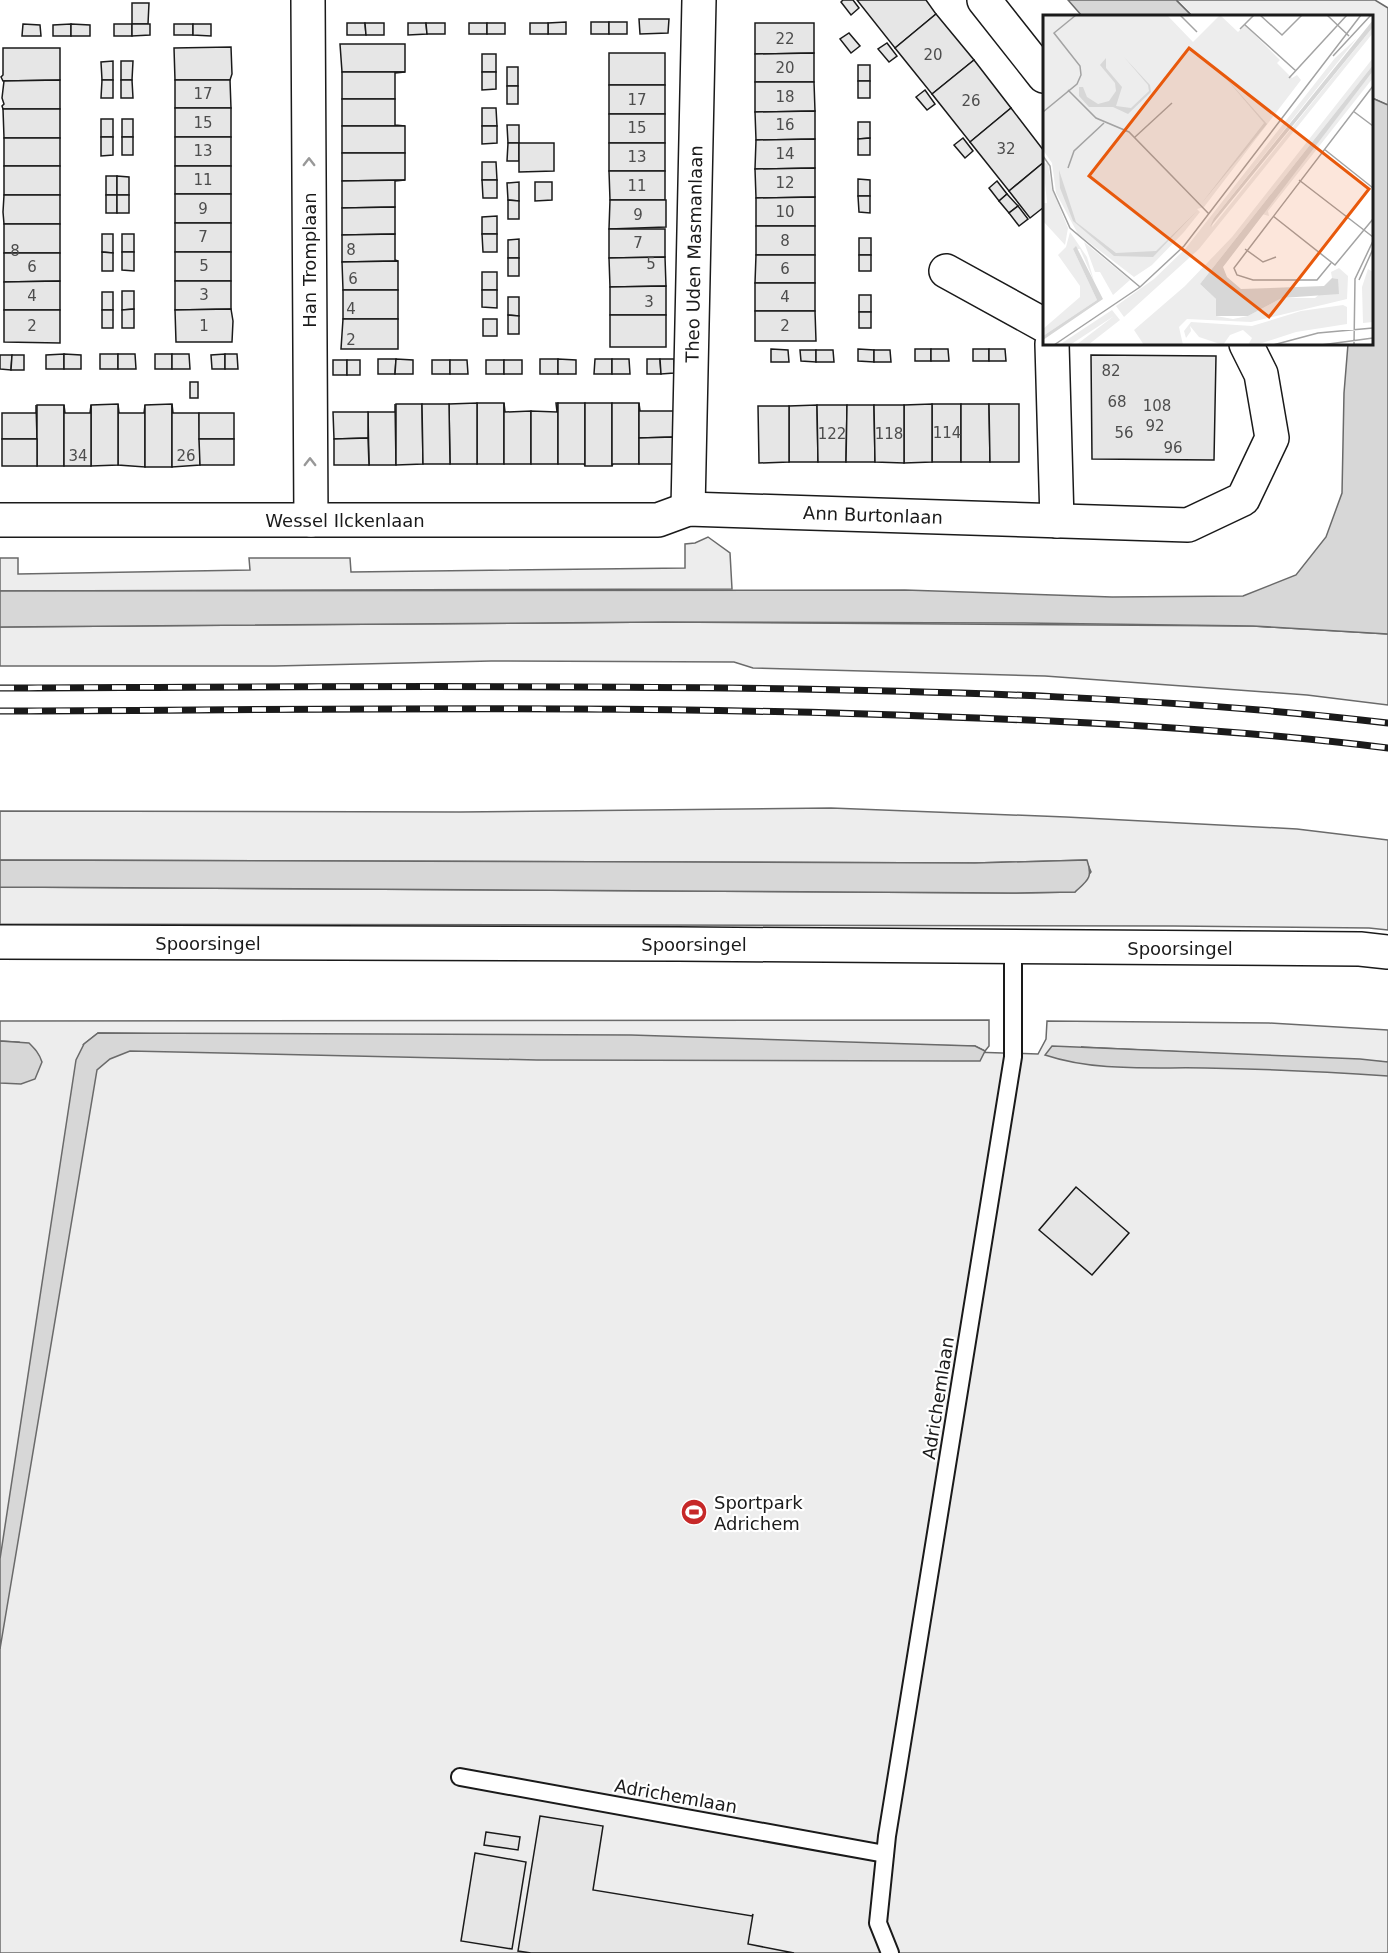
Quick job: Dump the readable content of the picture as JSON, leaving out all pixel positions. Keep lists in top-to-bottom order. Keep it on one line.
{"streets":{"street":["Theo Uden Masmanlaan","Han Tromplaan","Ann Burtonlaan","Wessel Ilckenlaan","Spoorsingel"],"lane":["Adrichemlaan"]},"crossings":[["Theo Uden Masmanlaan","Ann Burtonlaan"],["Theo Uden Masmanlaan","Wessel Ilckenlaan"],["Han Tromplaan","Wessel Ilckenlaan"],["Ann Burtonlaan","Wessel Ilckenlaan"],["Spoorsingel","Adrichemlaan"]],"one_way":["Han Tromplaan"],"places":{"sports":["Sportpark Adrichem"]},"house_numbers":["22","20","20","17","18","17","26","15","16","15","32","13","14","13","11","12","11","9","10","9","7","8","7","8","8","5","5","6","6","6","3","4","4","3","4","2","1","2","2","82","68","108","92","114","56","122","118","96","34","26"]}
